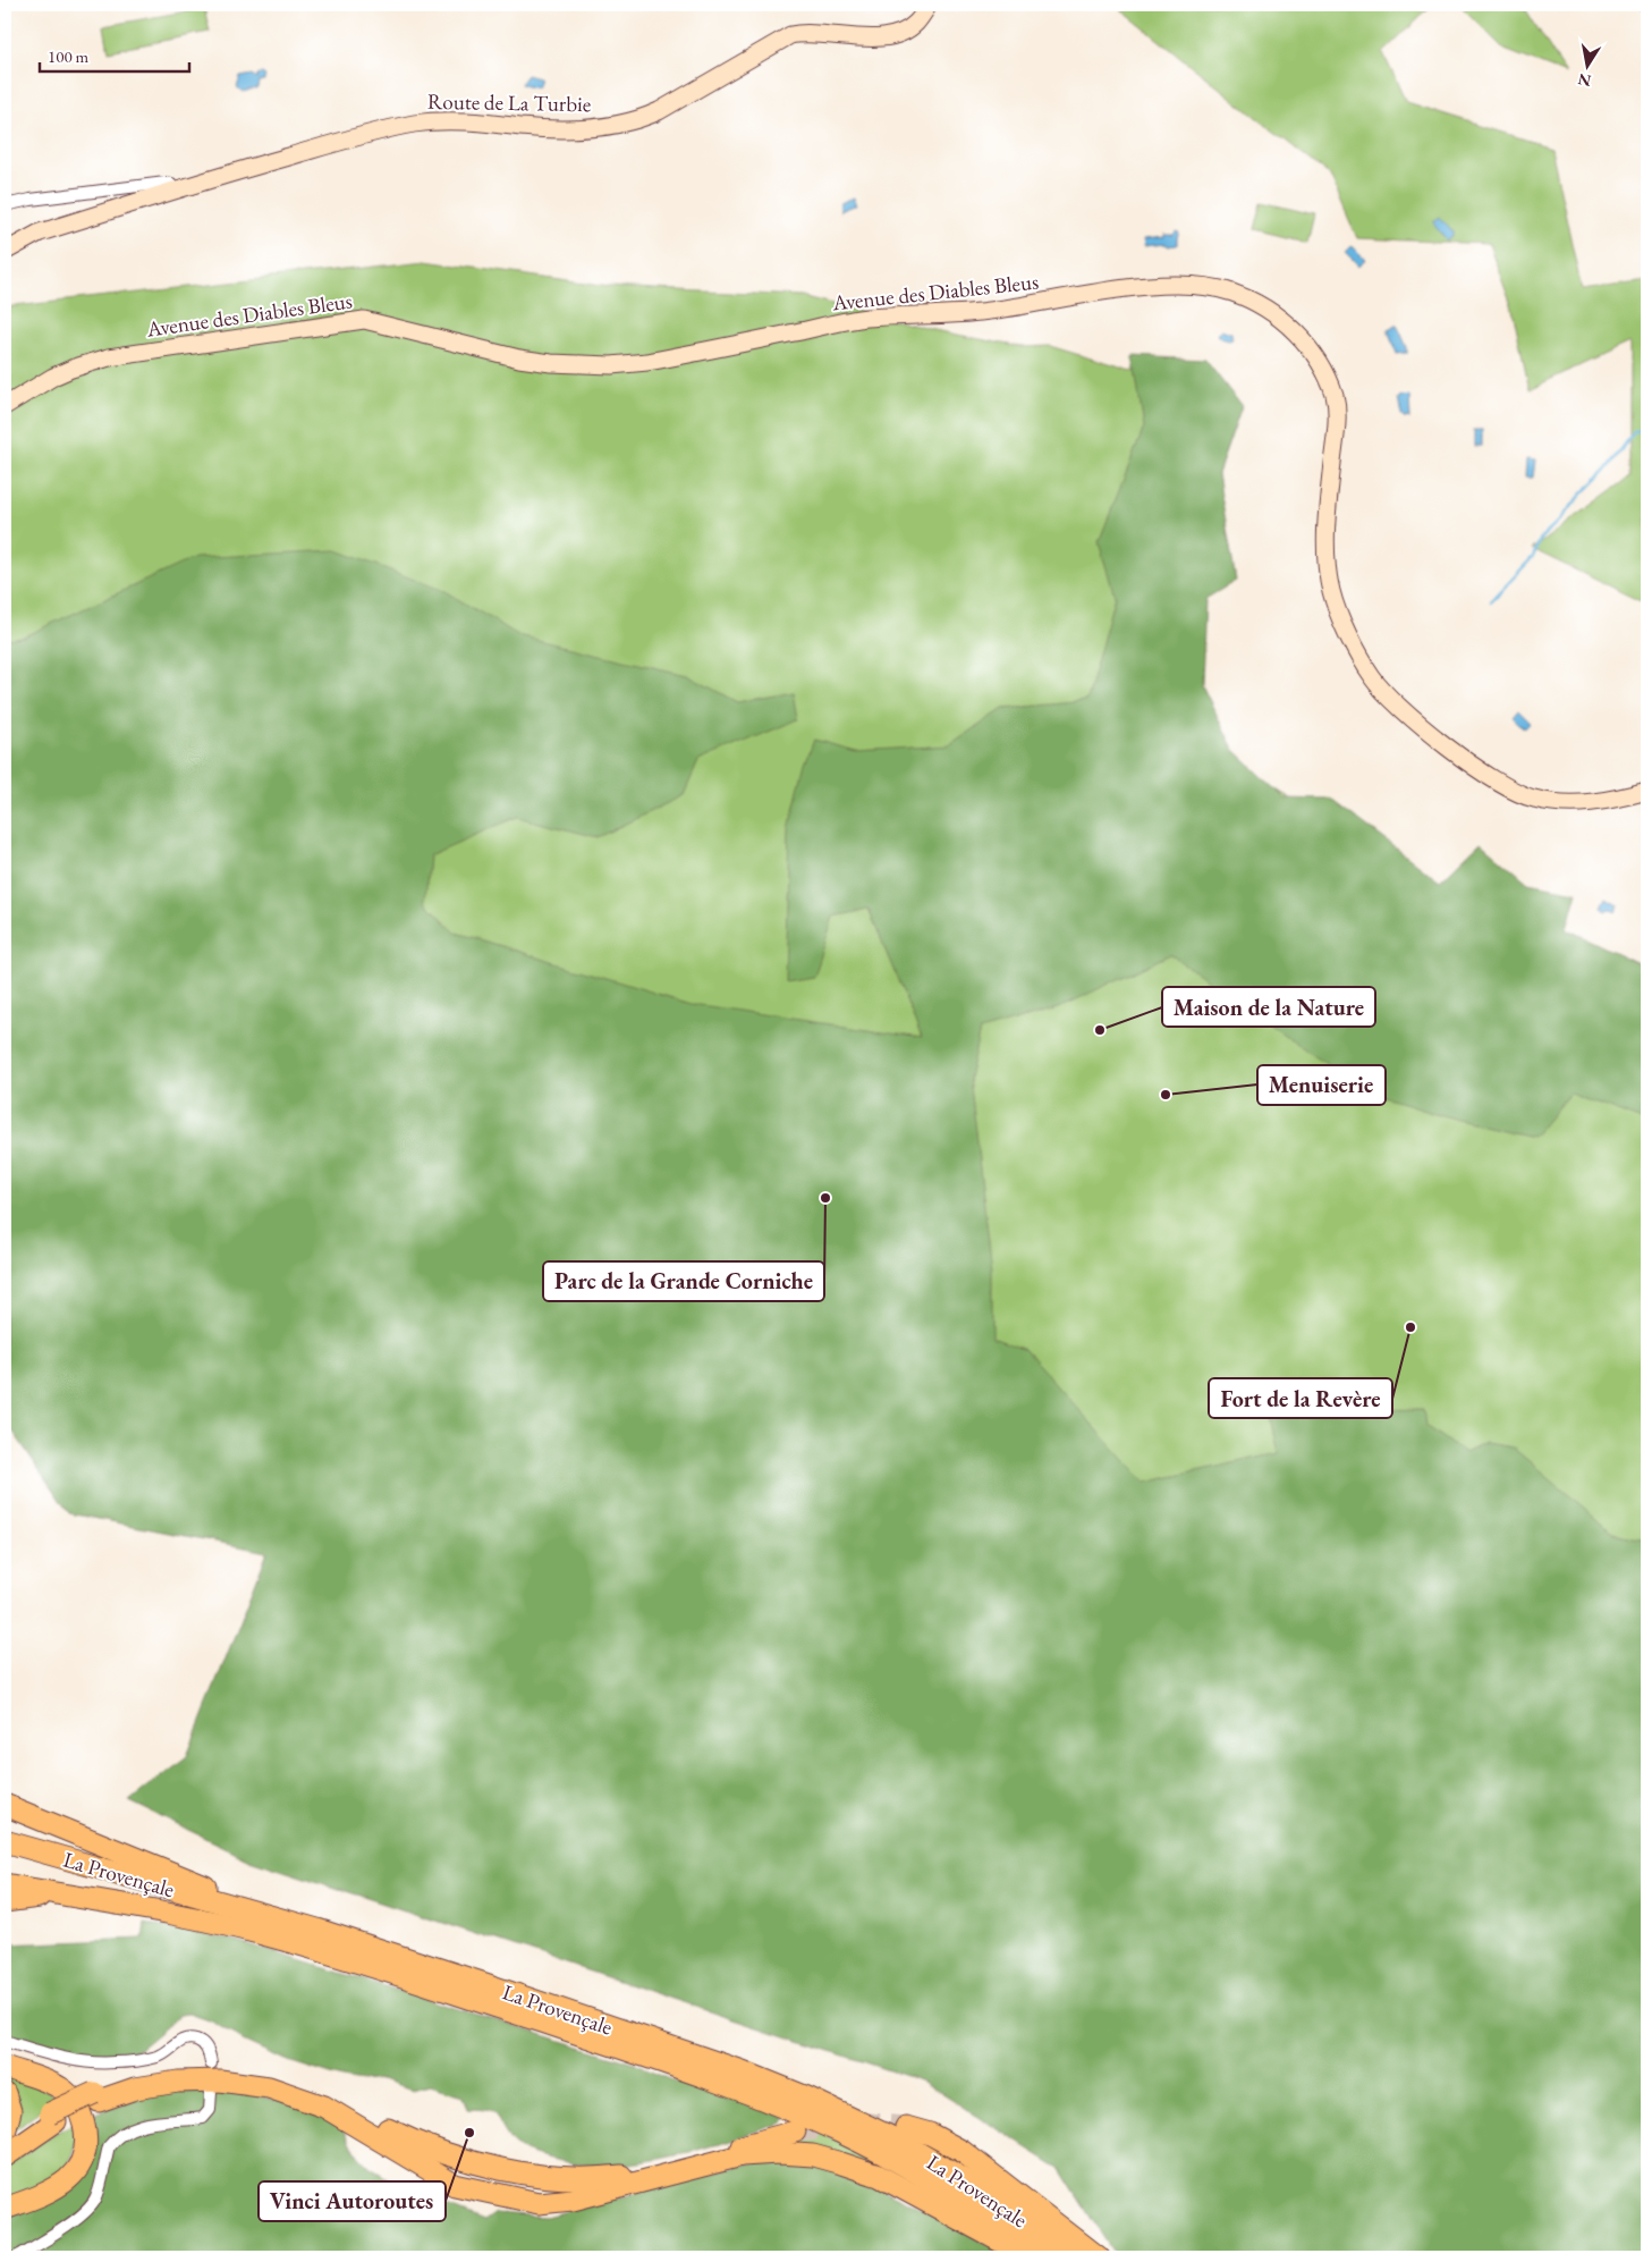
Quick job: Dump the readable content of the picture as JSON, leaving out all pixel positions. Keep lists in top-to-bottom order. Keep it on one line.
{"streets":{"highway":["La Provençale"],"main road":["Route de La Turbie","Avenue des Diables Bleus"]},"places":["Maison de la Nature","Menuiserie","Parc de la Grande Corniche","Fort de la Revère","Vinci Autoroutes"],"scale_bar":"100 m","north":"bottom"}
